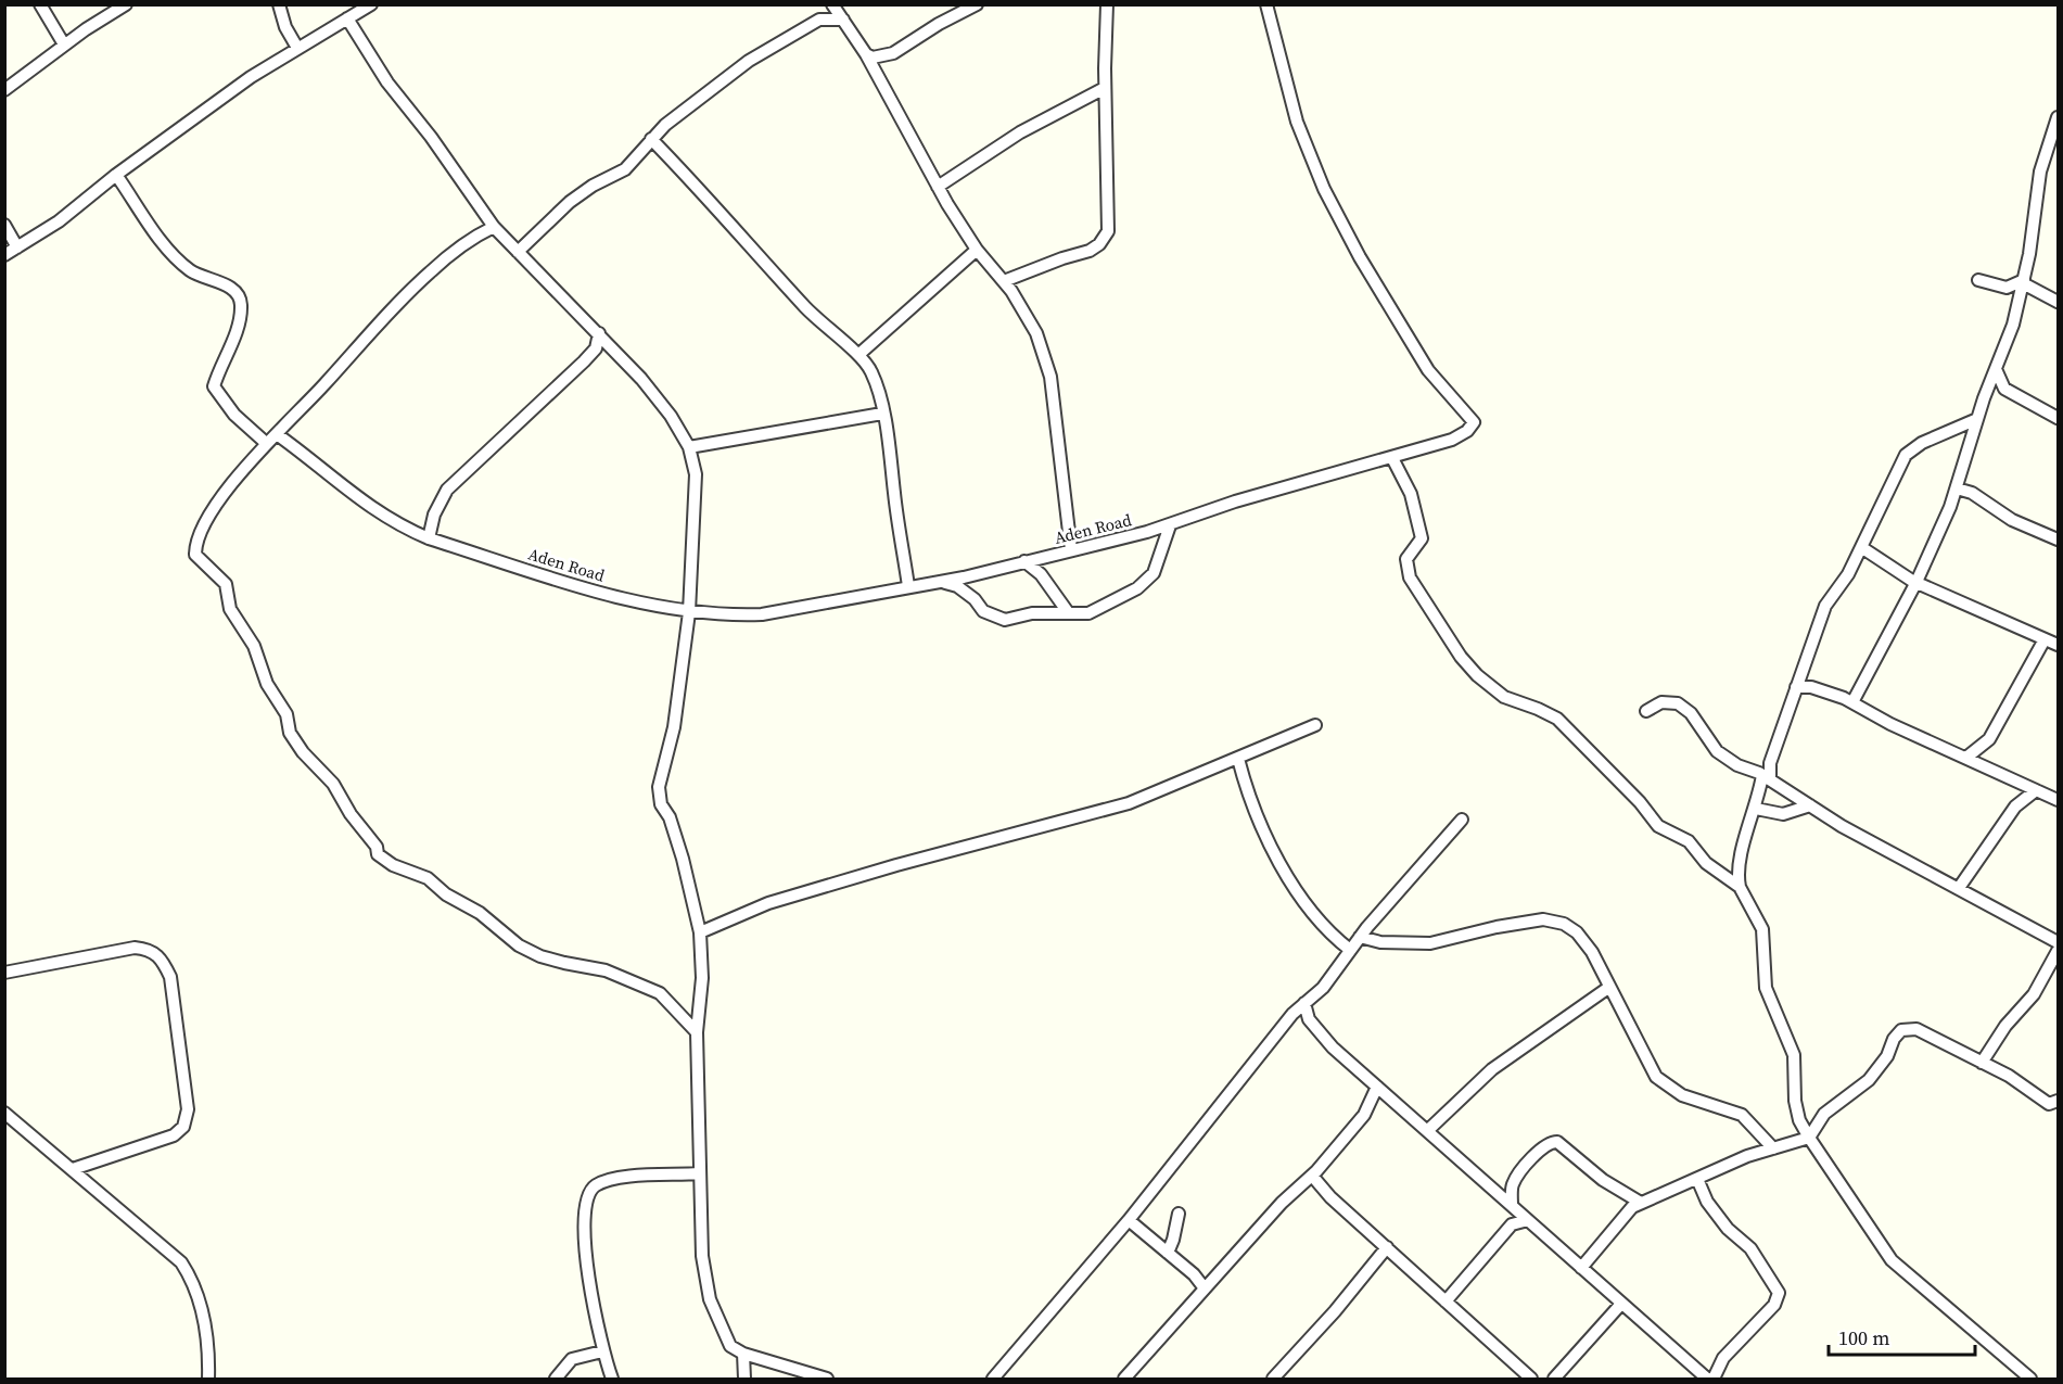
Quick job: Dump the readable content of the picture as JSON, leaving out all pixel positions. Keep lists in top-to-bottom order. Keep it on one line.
{"streets":{"street":["Aden Road"]},"scale_bar":"100 m"}
